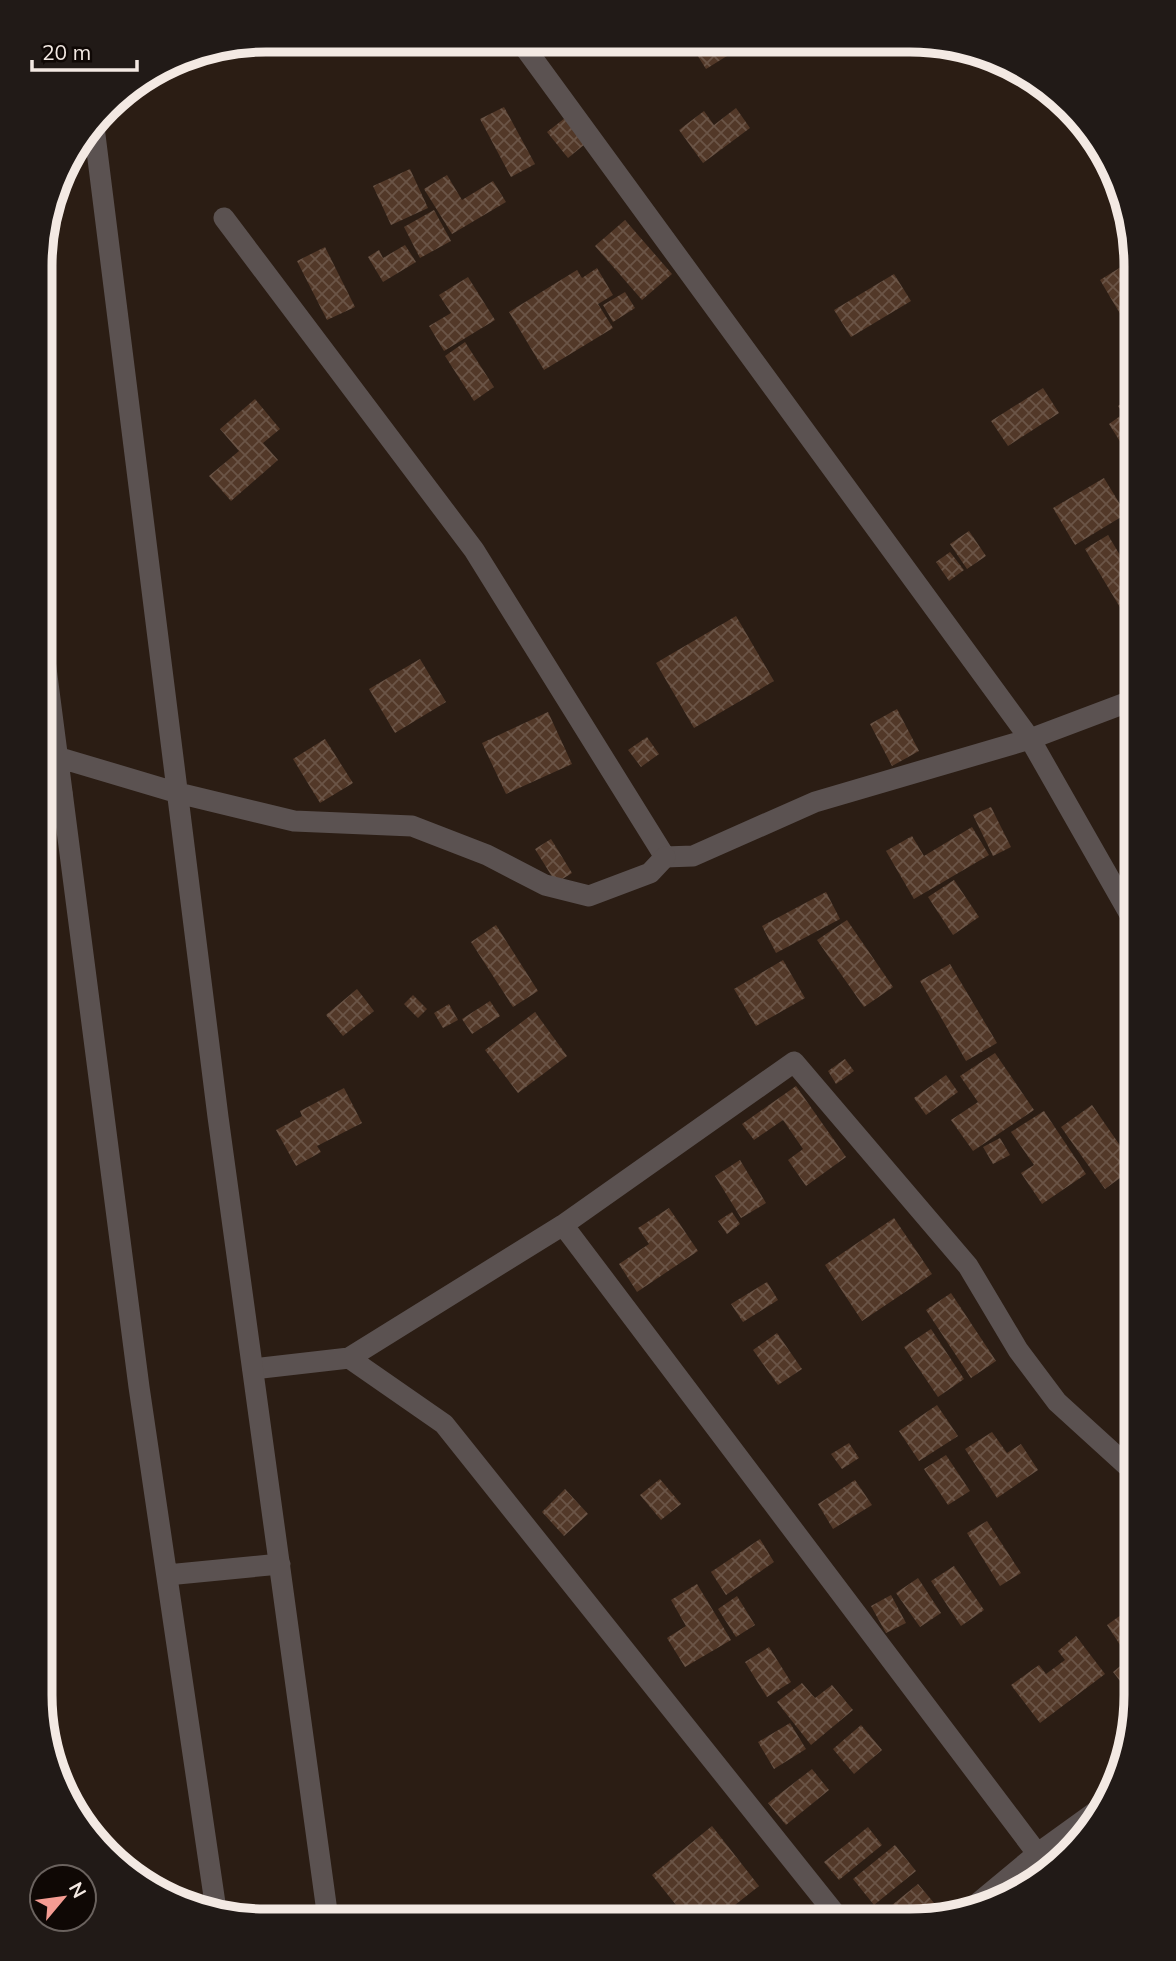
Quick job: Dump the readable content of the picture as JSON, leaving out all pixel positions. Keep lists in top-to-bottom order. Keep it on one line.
{"scale_bar":"20 m","north":"top right"}
